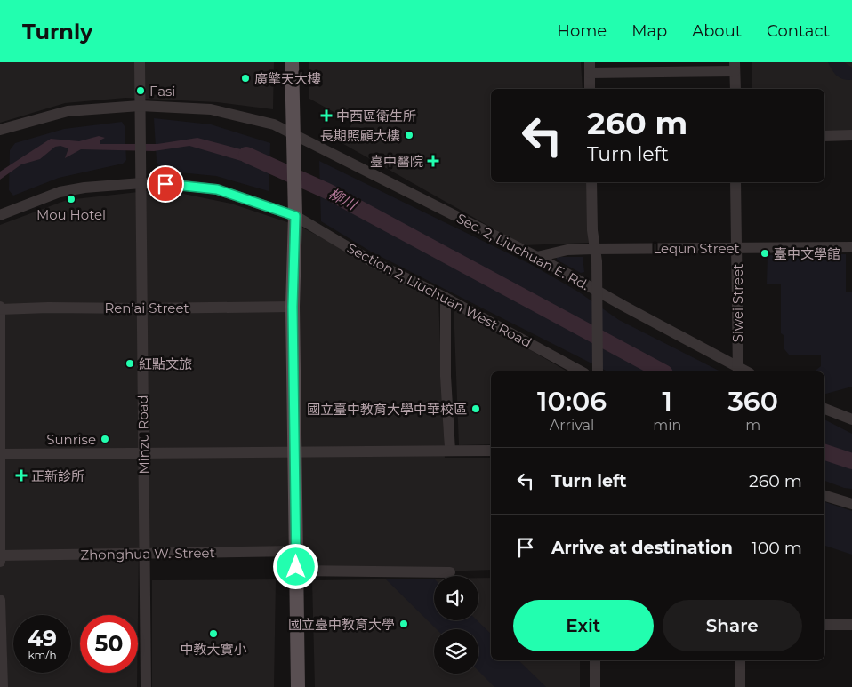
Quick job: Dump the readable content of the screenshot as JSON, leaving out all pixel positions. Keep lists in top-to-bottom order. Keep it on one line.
{"streets":{"street":["Lequn Street","Sec. 2, Liuchuan E. Rd.","Section 2, Liuchuan West Road","Siwei Street","Ren’ai Street","Minzu Road","Zhonghua W. Street"]},"crossings":[["Lequn Street","Sec. 2, Liuchuan E. Rd."],["Lequn Street","Siwei Street"],["Sec. 2, Liuchuan E. Rd.","Siwei Street"],["Sec. 2, Liuchuan E. Rd.","Minzu Road"],["Section 2, Liuchuan West Road","Minzu Road"],["Ren’ai Street","Minzu Road"],["Minzu Road","Zhonghua W. Street"]],"water":["柳川"],"places":{"other":["廣擎天大樓","Fasi","長期照顧大樓","Mou Hotel","臺中文學館","紅點文旅","國立臺中教育大學中華校區","Sunrise","國立臺中教育大學","中教大實小"],"health":["中西區衛生所","臺中醫院","正新診所"]},"page":{"header":"Turnly","nav":["Home","Map","About","Contact"],"turn":["260 m","Turn left"],"eta":["10:06","Arrival","1","min","360","m"],"list":[{"name":"Turn left","value":"260 m"},{"name":"Arrive at destination","value":"100 m"}],"buttons":["Exit","Share"],"speed":"49 km/h","limit":"50"}}
